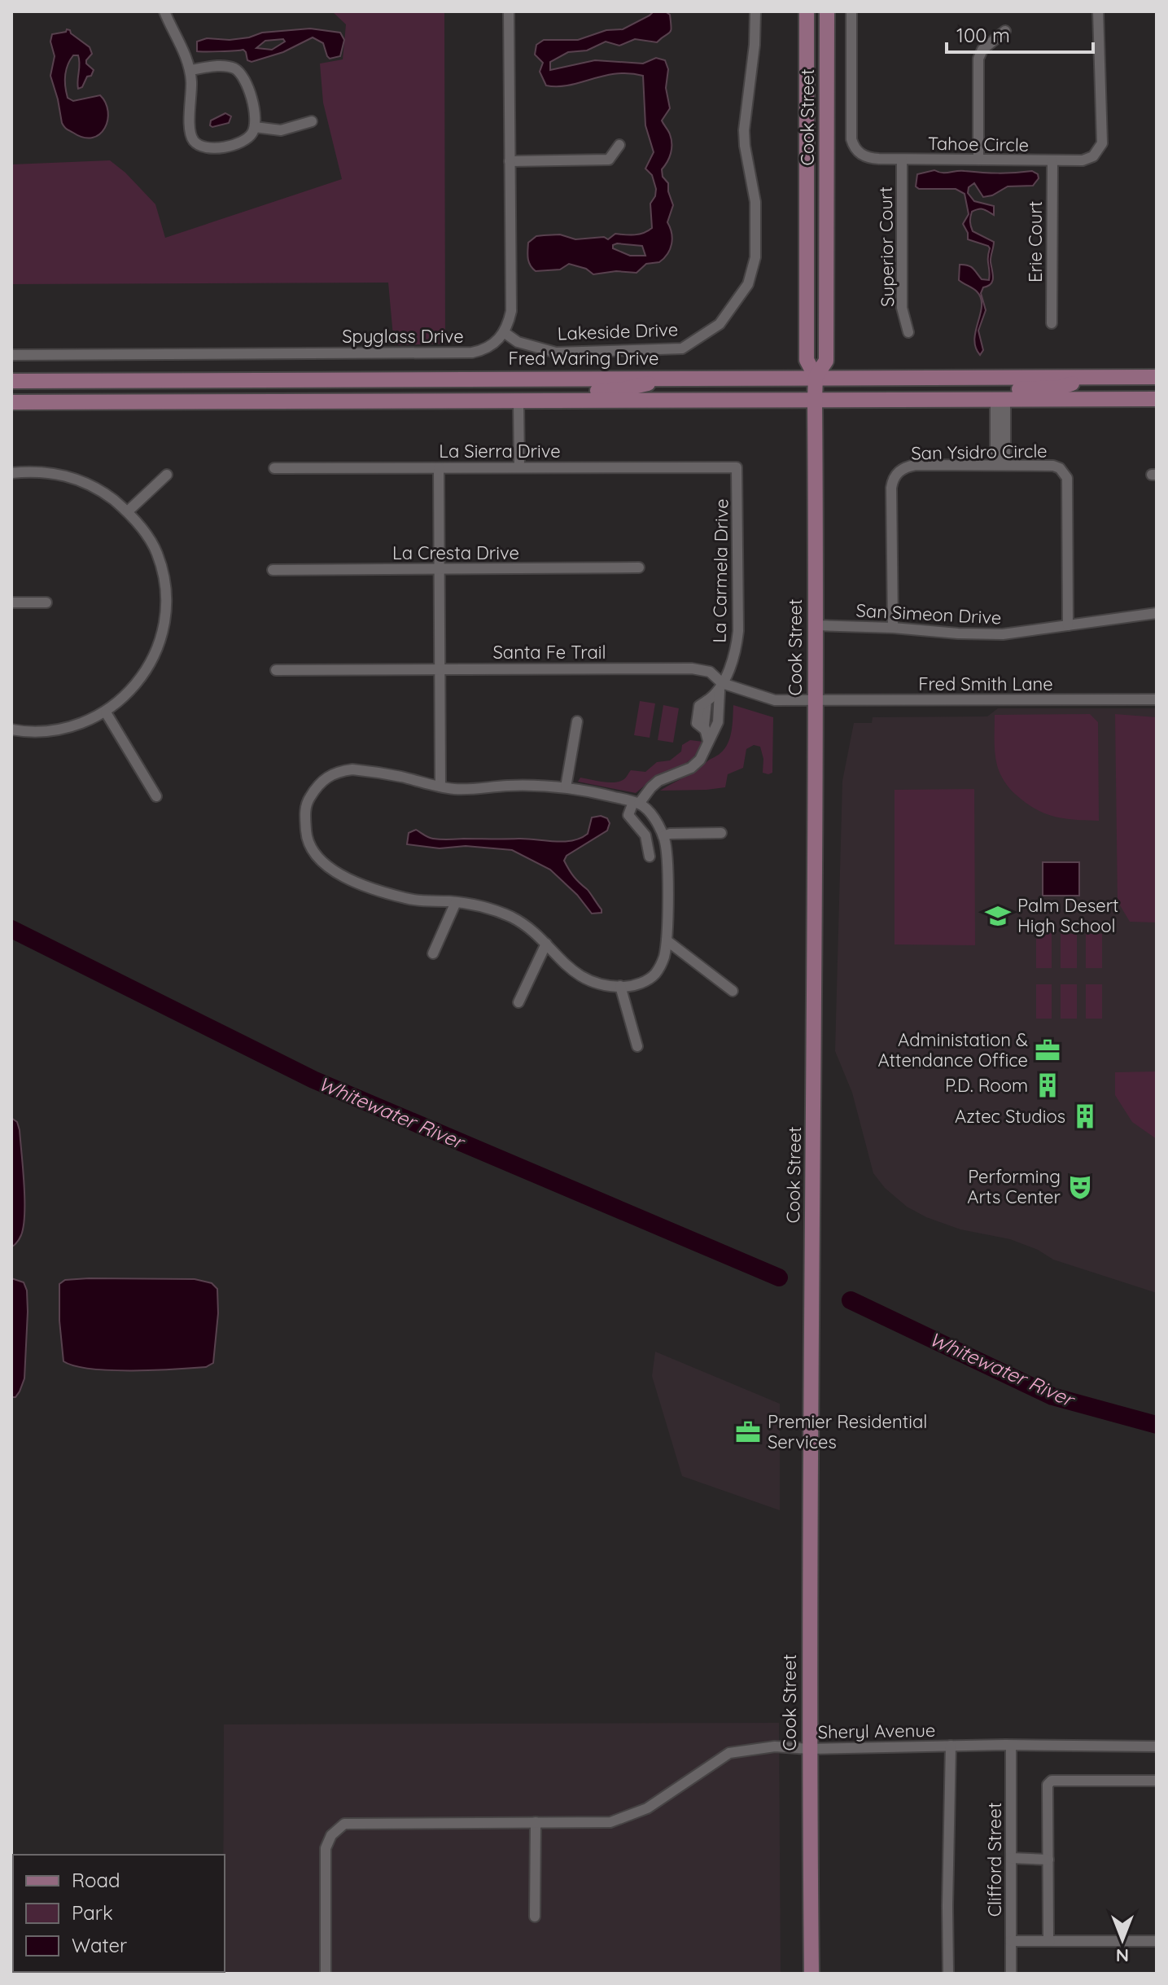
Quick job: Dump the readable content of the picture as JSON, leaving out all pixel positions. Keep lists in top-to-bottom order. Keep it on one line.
{"streets":{"main road":["Cook Street","Fred Waring Drive"],"street":["Tahoe Circle","Erie Court","Superior Court","Lakeside Drive","Spyglass Drive","La Sierra Drive","San Ysidro Circle","La Cresta Drive","La Carmela Drive","San Simeon Drive","Santa Fe Trail","Fred Smith Lane","Sheryl Avenue","Clifford Street"]},"crossings":[["Cook Street","Fred Waring Drive"],["Cook Street","San Simeon Drive"],["Cook Street","Santa Fe Trail"],["Cook Street","Fred Smith Lane"],["Cook Street","Sheryl Avenue"],["Tahoe Circle","Erie Court"],["Tahoe Circle","Superior Court"],["Lakeside Drive","Spyglass Drive"],["La Sierra Drive","La Carmela Drive"],["San Ysidro Circle","San Simeon Drive"],["La Carmela Drive","Santa Fe Trail"],["Santa Fe Trail","Fred Smith Lane"],["Sheryl Avenue","Clifford Street"]],"water":["Whitewater River"],"places":{"school or university":["Palm Desert High School"],"office":["Administation & Attendance Office","Premier Residential Services"],"building":["P.D. Room","Aztec Studios"],"theatre":["Performing Arts Center"]},"legend":["Road","Park","Water"],"scale_bar":"100 m","north":"bottom"}
